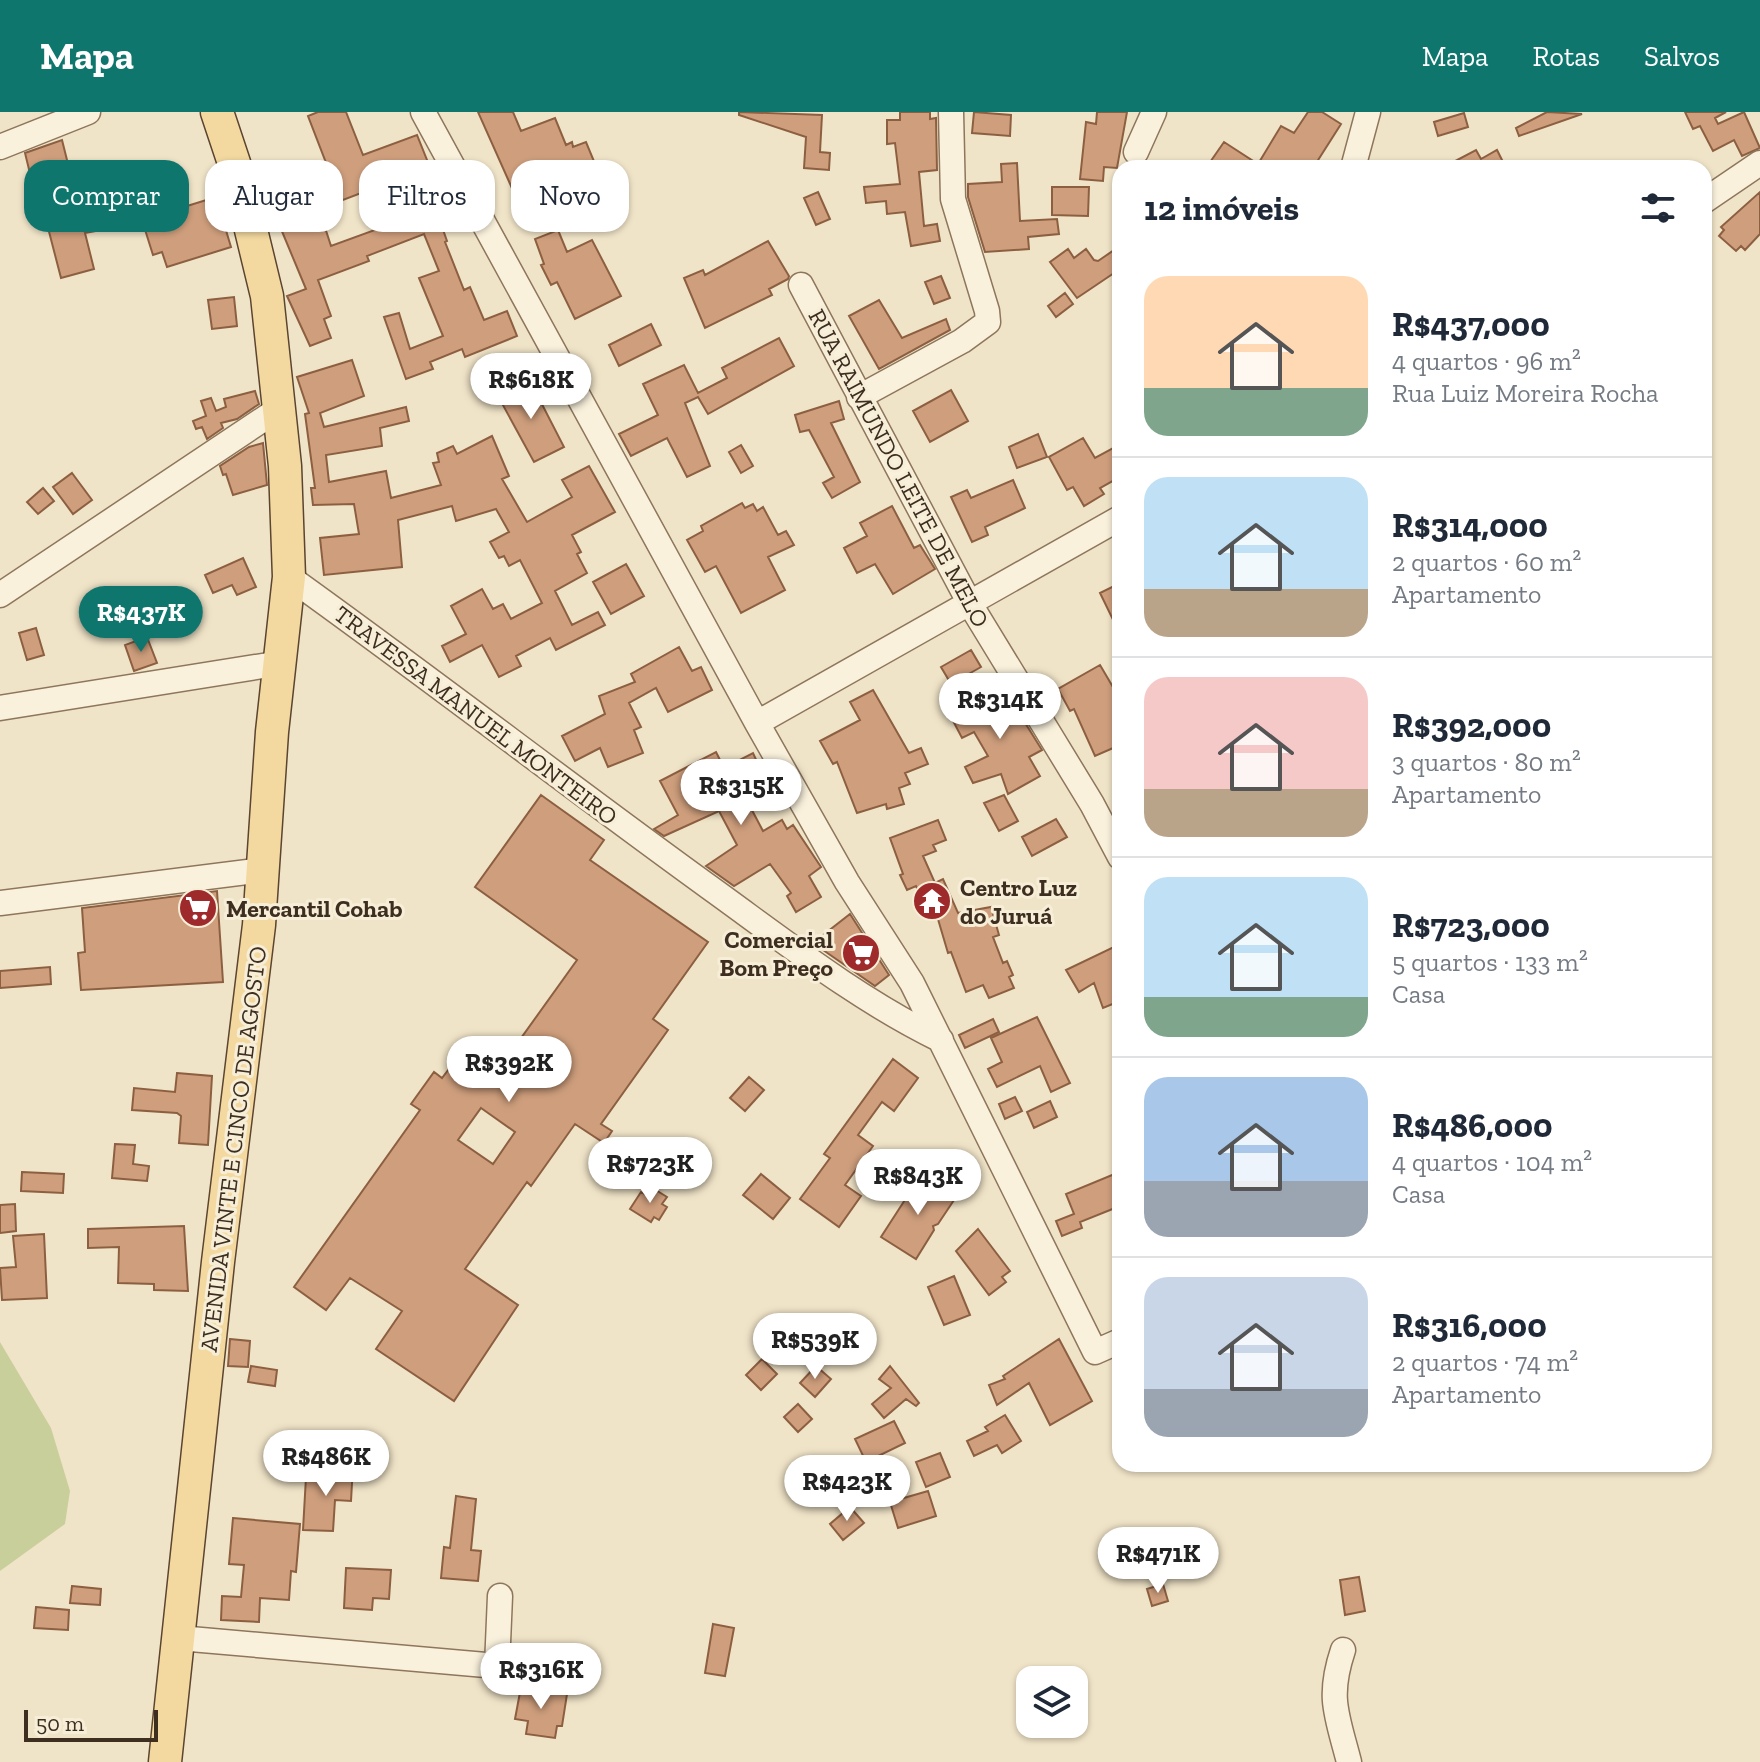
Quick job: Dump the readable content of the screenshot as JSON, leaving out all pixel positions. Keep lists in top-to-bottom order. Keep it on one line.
{"streets":{"main road":["AVENIDA VINTE E CINCO DE AGOSTO"],"street":["RUA RAIMUNDO LEITE DE MELO","TRAVESSA MANUEL MONTEIRO"]},"crossings":[["TRAVESSA MANUEL MONTEIRO","AVENIDA VINTE E CINCO DE AGOSTO"]],"places":{"temple":["Centro Luz do Juruá"],"supermarket":["Mercantil Cohab","Comercial Bom Preço"]},"scale_bar":"50 m","page":{"header":"Mapa","nav":["Mapa","Rotas","Salvos"],"chip":["Comprar","Alugar","Filtros","Novo"],"heading":"12 imóveis","list":[{"name":"R$437,000","note":"4 quartos · 96 m² · Rua Luiz Moreira Rocha"},{"name":"R$314,000","note":"2 quartos · 60 m² · Apartamento"},{"name":"R$392,000","note":"3 quartos · 80 m² · Apartamento"},{"name":"R$723,000","note":"5 quartos · 133 m² · Casa"},{"name":"R$486,000","note":"4 quartos · 104 m² · Casa"},{"name":"R$316,000","note":"2 quartos · 74 m² · Apartamento"}],"price":["R$618K","R$437K","R$314K","R$315K","R$392K","R$723K","R$843K","R$539K","R$486K","R$423K","R$471K","R$316K"],"scale":"50 m"}}
